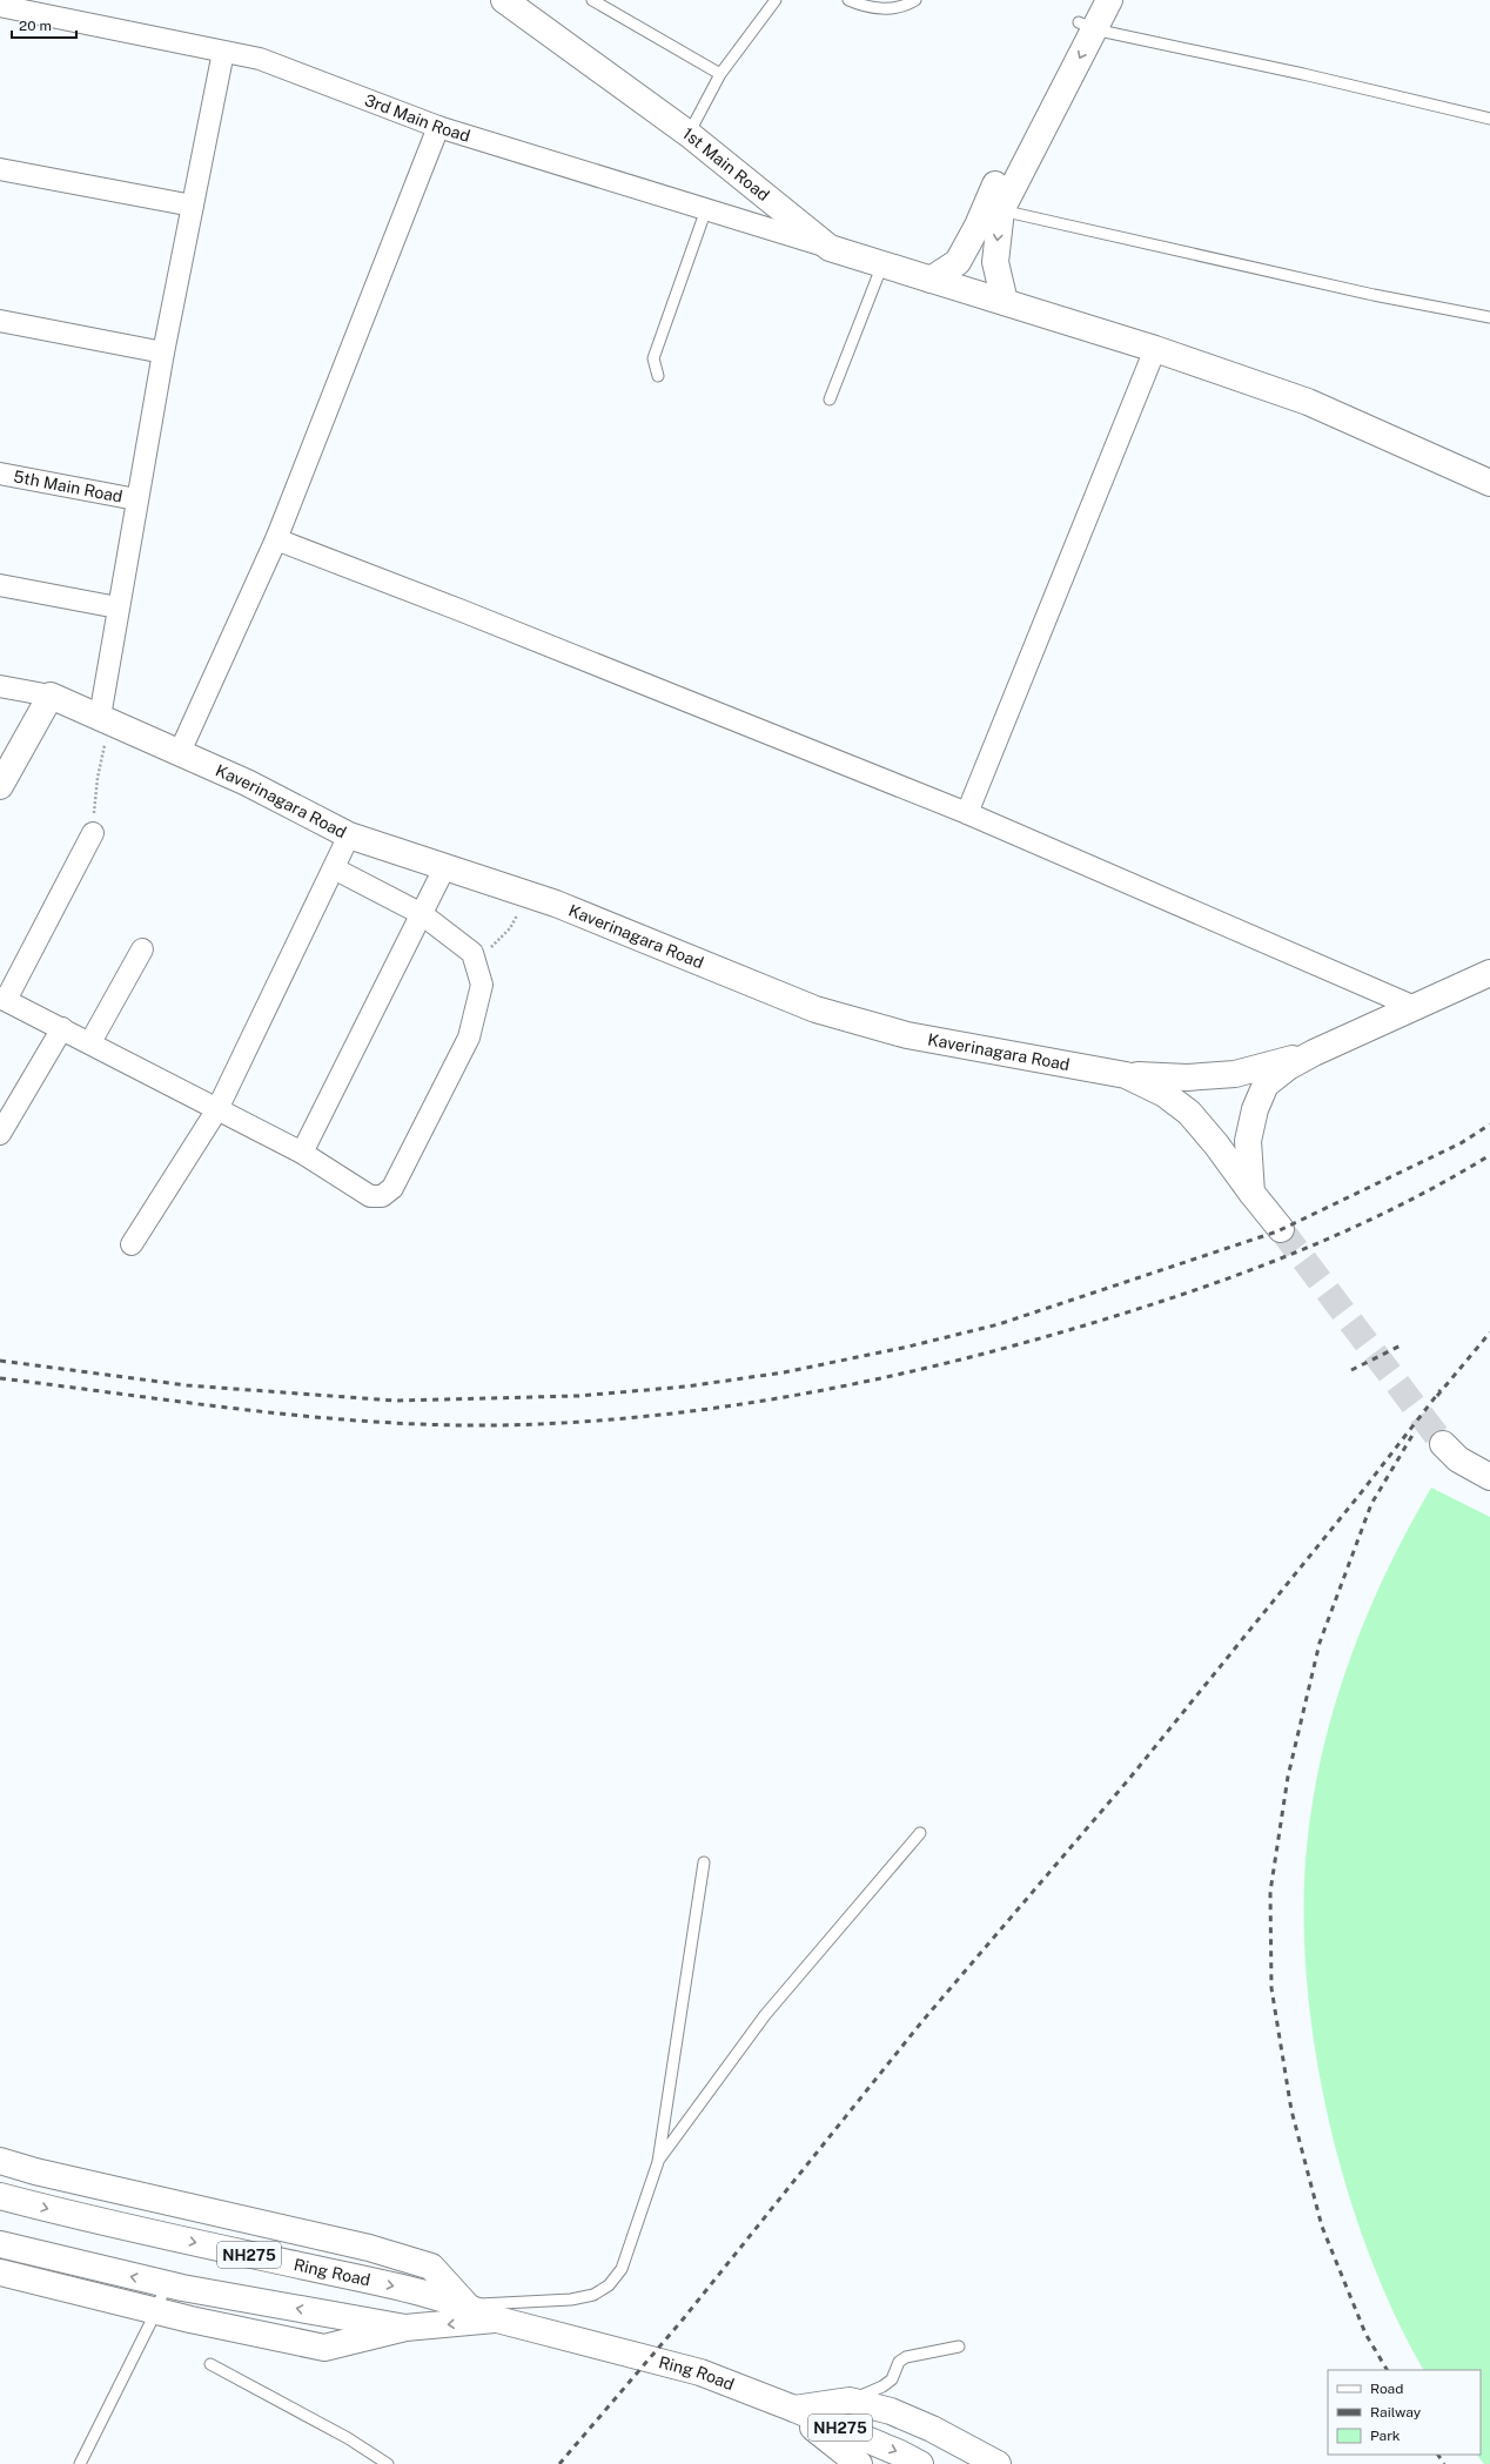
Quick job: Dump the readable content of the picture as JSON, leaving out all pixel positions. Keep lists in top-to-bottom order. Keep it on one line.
{"streets":{"main road":["1st Main Road","Kaverinagara Road","NH275","Ring Road"],"street":["3rd Main Road","5th Main Road"]},"crossings":[["3rd Main Road","1st Main Road"]],"legend":["Road","Railway","Park"],"scale_bar":"20 m"}
